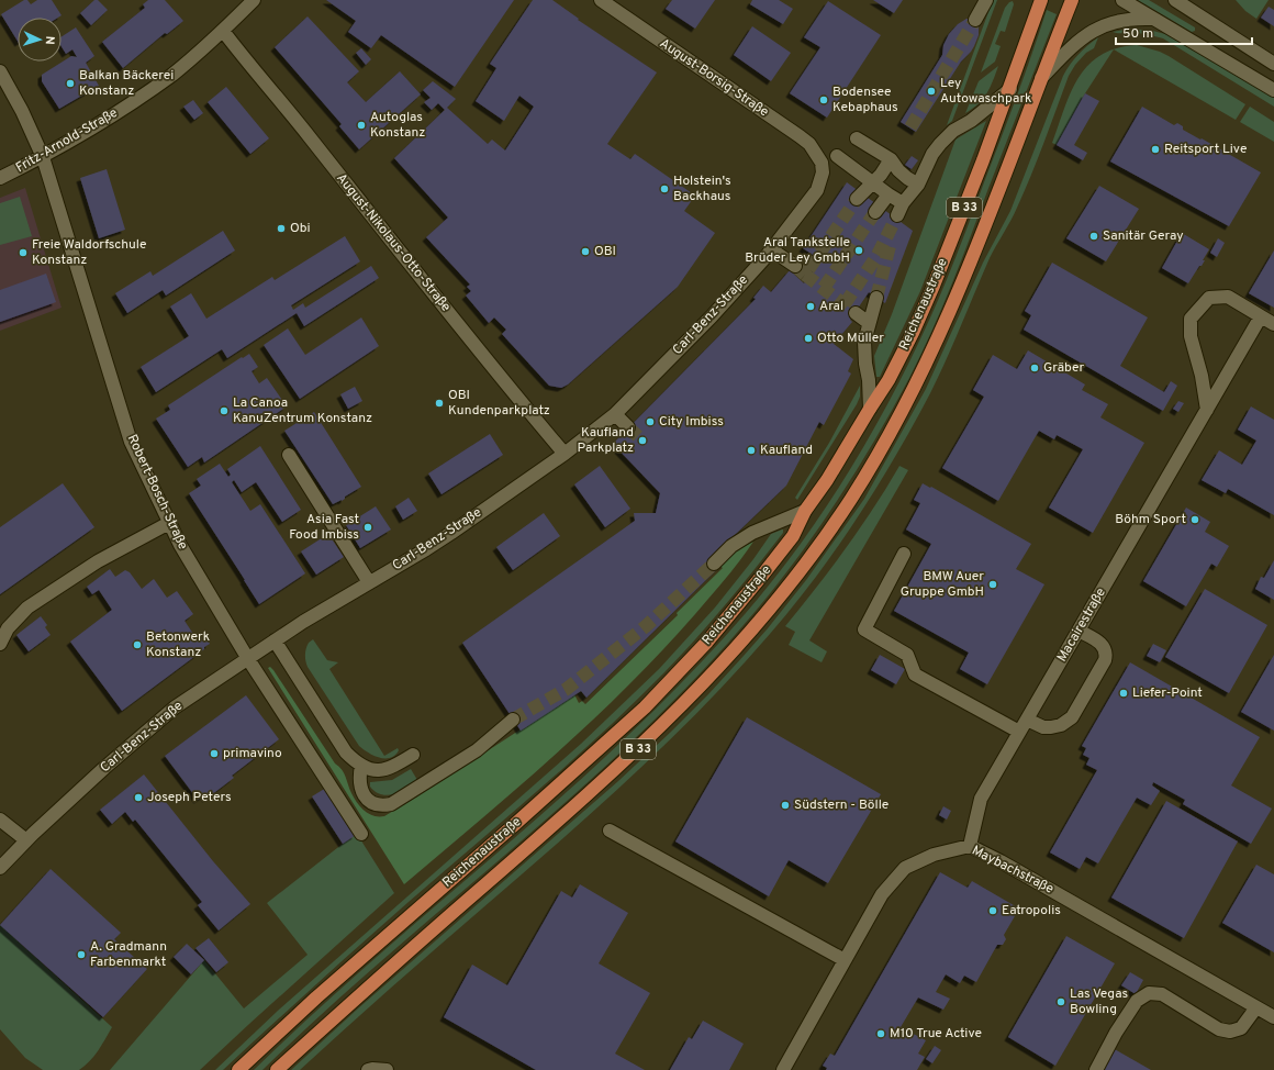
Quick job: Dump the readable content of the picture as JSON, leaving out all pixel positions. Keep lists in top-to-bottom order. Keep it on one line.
{"streets":{"main road":["B 33","Reichenaustraße"],"street":["August-Borsig-Straße","Fritz-Arnold-Straße","August-Nikolaus-Otto-Straße","Carl-Benz-Straße","Robert-Bosch-Straße","Macairestraße","Maybachstraße"]},"crossings":[["August-Borsig-Straße","Carl-Benz-Straße"],["Fritz-Arnold-Straße","August-Nikolaus-Otto-Straße"],["Fritz-Arnold-Straße","Robert-Bosch-Straße"],["August-Nikolaus-Otto-Straße","Carl-Benz-Straße"],["Carl-Benz-Straße","Robert-Bosch-Straße"],["Macairestraße","Maybachstraße"]],"places":["Balkan Bäckerei Konstanz","Ley Autowaschpark","Bodensee Kebaphaus","Autoglas Konstanz","Reitsport Live","Holstein's Backhaus","Obi","Sanitär Geray","Aral Tankstelle Brüder Ley GmbH","OBI","Freie Waldorfschule Konstanz","Aral","Otto Müller","Gräber","OBI Kundenparkplatz","La Canoa KanuZentrum Konstanz","City Imbiss","Kaufland Parkplatz","Kaufland","Böhm Sport","Asia Fast Food Imbiss","BMW Auer Gruppe GmbH","Betonwerk Konstanz","Liefer-Point","primavino","Joseph Peters","Südstern - Bölle","Eatropolis","A. Gradmann Farbenmarkt","Las Vegas Bowling","M10 True Active"],"scale_bar":"50 m","north":"right"}
